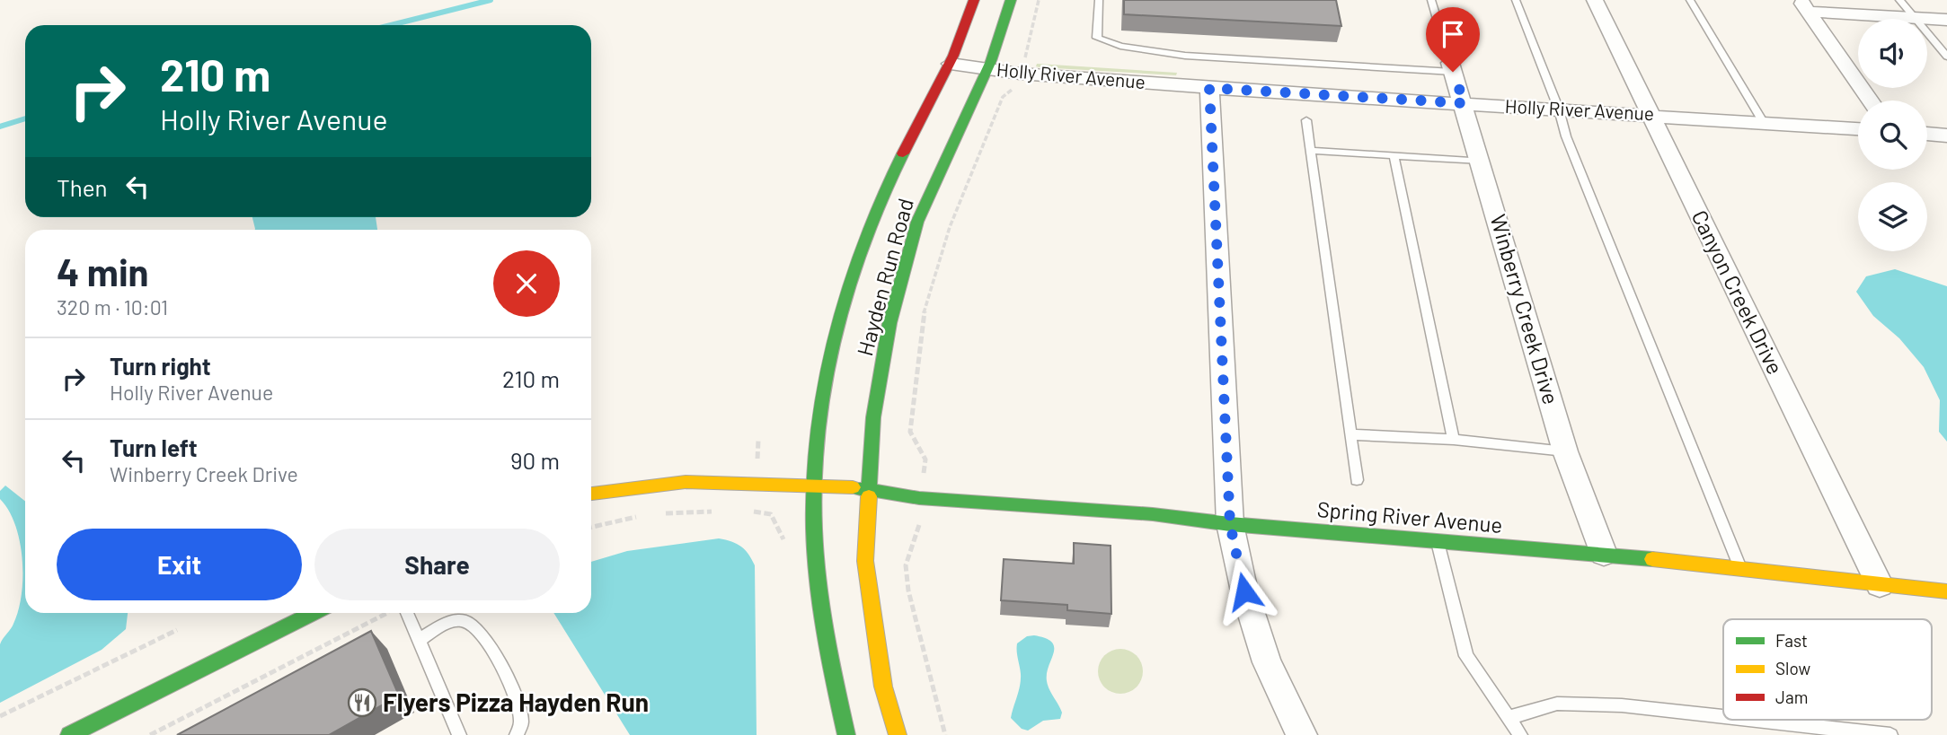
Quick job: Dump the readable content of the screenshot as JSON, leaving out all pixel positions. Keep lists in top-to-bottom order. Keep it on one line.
{"streets":{"main road":["Hayden Run Road","Spring River Avenue"],"street":["Holly River Avenue","Canyon Creek Drive","Winberry Creek Drive"]},"crossings":[["Holly River Avenue","Hayden Run Road"],["Holly River Avenue","Canyon Creek Drive"],["Holly River Avenue","Winberry Creek Drive"],["Hayden Run Road","Spring River Avenue"],["Canyon Creek Drive","Spring River Avenue"],["Winberry Creek Drive","Spring River Avenue"]],"places":{"restaurant":["Flyers Pizza Hayden Run"]},"legend":["Fast","Slow","Jam"],"page":{"turn":["210 m","Holly River Avenue"],"then":"Then","heading":["4 min","320 m · 10:01"],"list":[{"name":"Turn right","note":"Holly River Avenue","value":"210 m"},{"name":"Turn left","note":"Winberry Creek Drive","value":"90 m"}],"buttons":["Exit","Share"]}}
